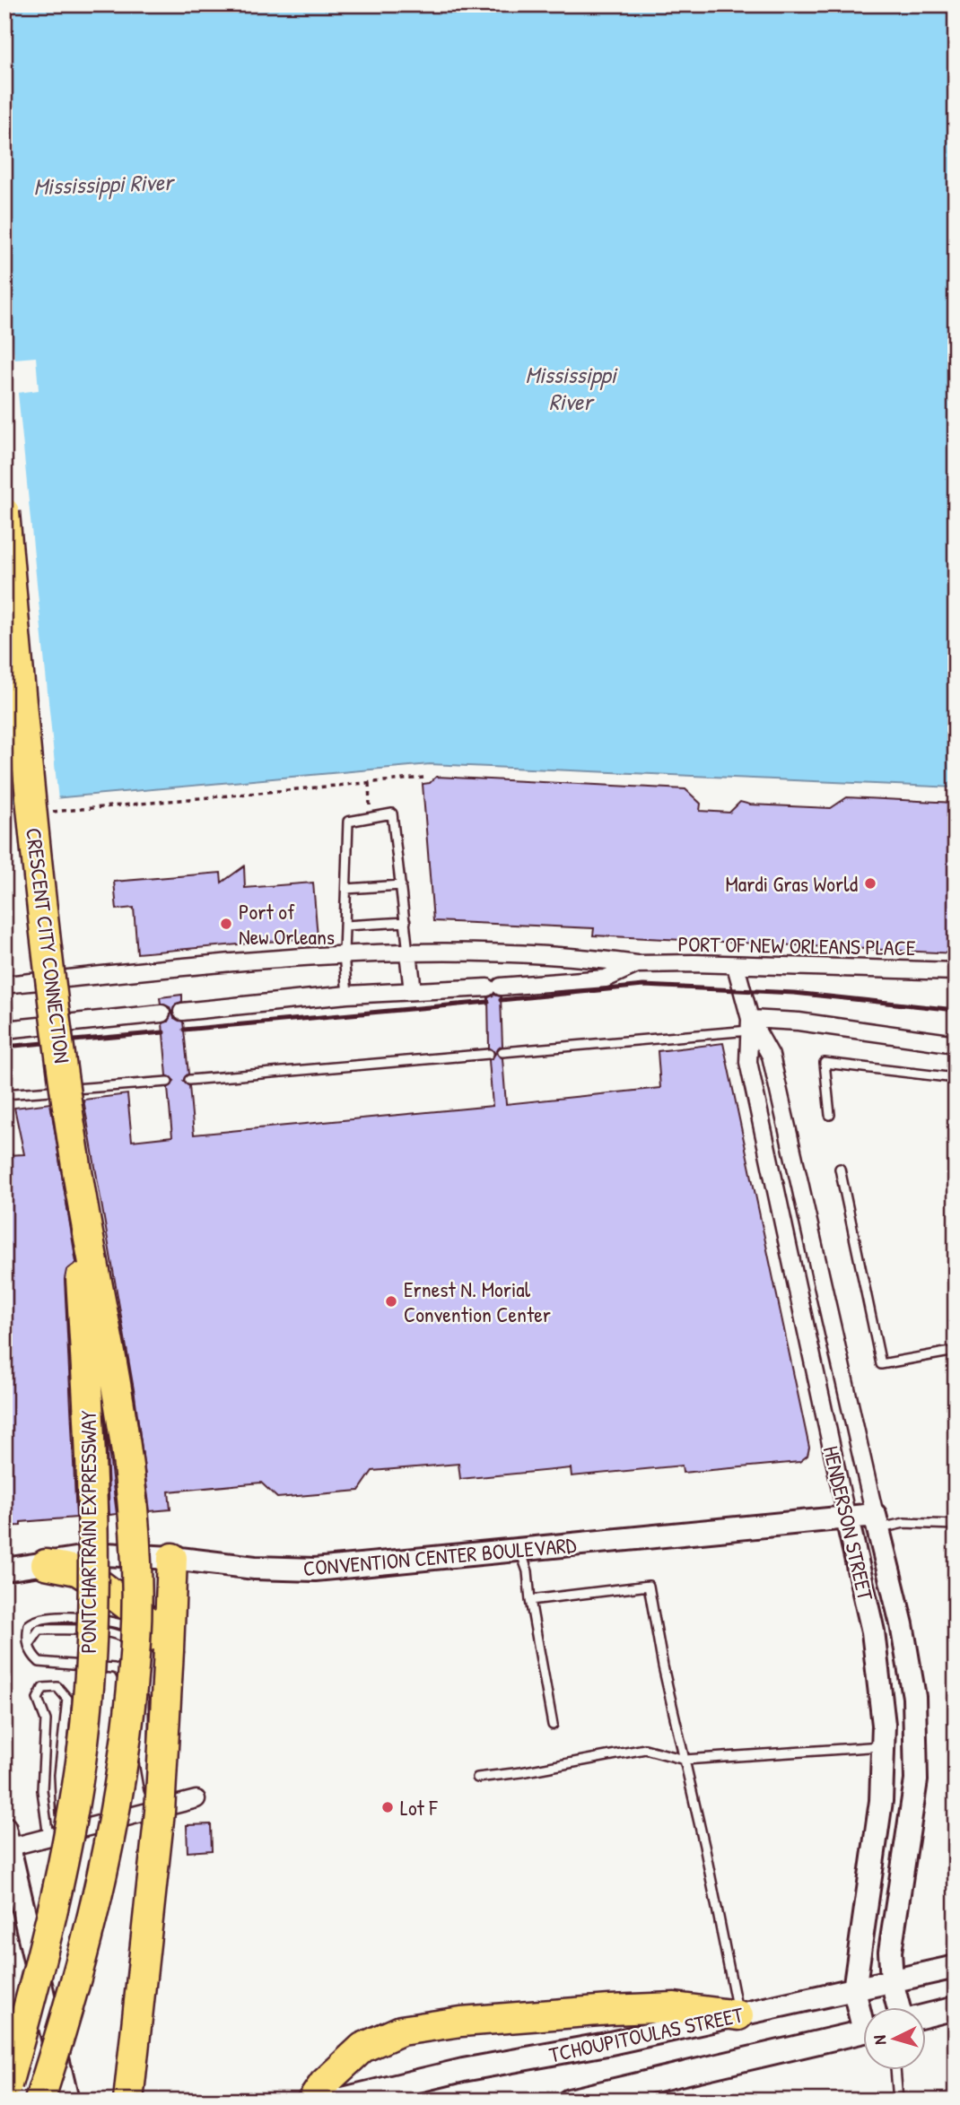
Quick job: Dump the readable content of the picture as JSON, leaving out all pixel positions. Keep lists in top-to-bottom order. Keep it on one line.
{"streets":{"highway":["CRESCENT CITY CONNECTION","PONTCHARTRAIN EXPRESSWAY"],"street":["PORT OF NEW ORLEANS PLACE","HENDERSON STREET","CONVENTION CENTER BOULEVARD","TCHOUPITOULAS STREET"]},"crossings":[["CRESCENT CITY CONNECTION","PONTCHARTRAIN EXPRESSWAY"],["PORT OF NEW ORLEANS PLACE","HENDERSON STREET"],["HENDERSON STREET","CONVENTION CENTER BOULEVARD"],["HENDERSON STREET","TCHOUPITOULAS STREET"]],"water":["Mississippi River"],"places":["Mardi Gras World","Port of New Orleans","Ernest N. Morial Convention Center","Lot F"],"north":"left"}
